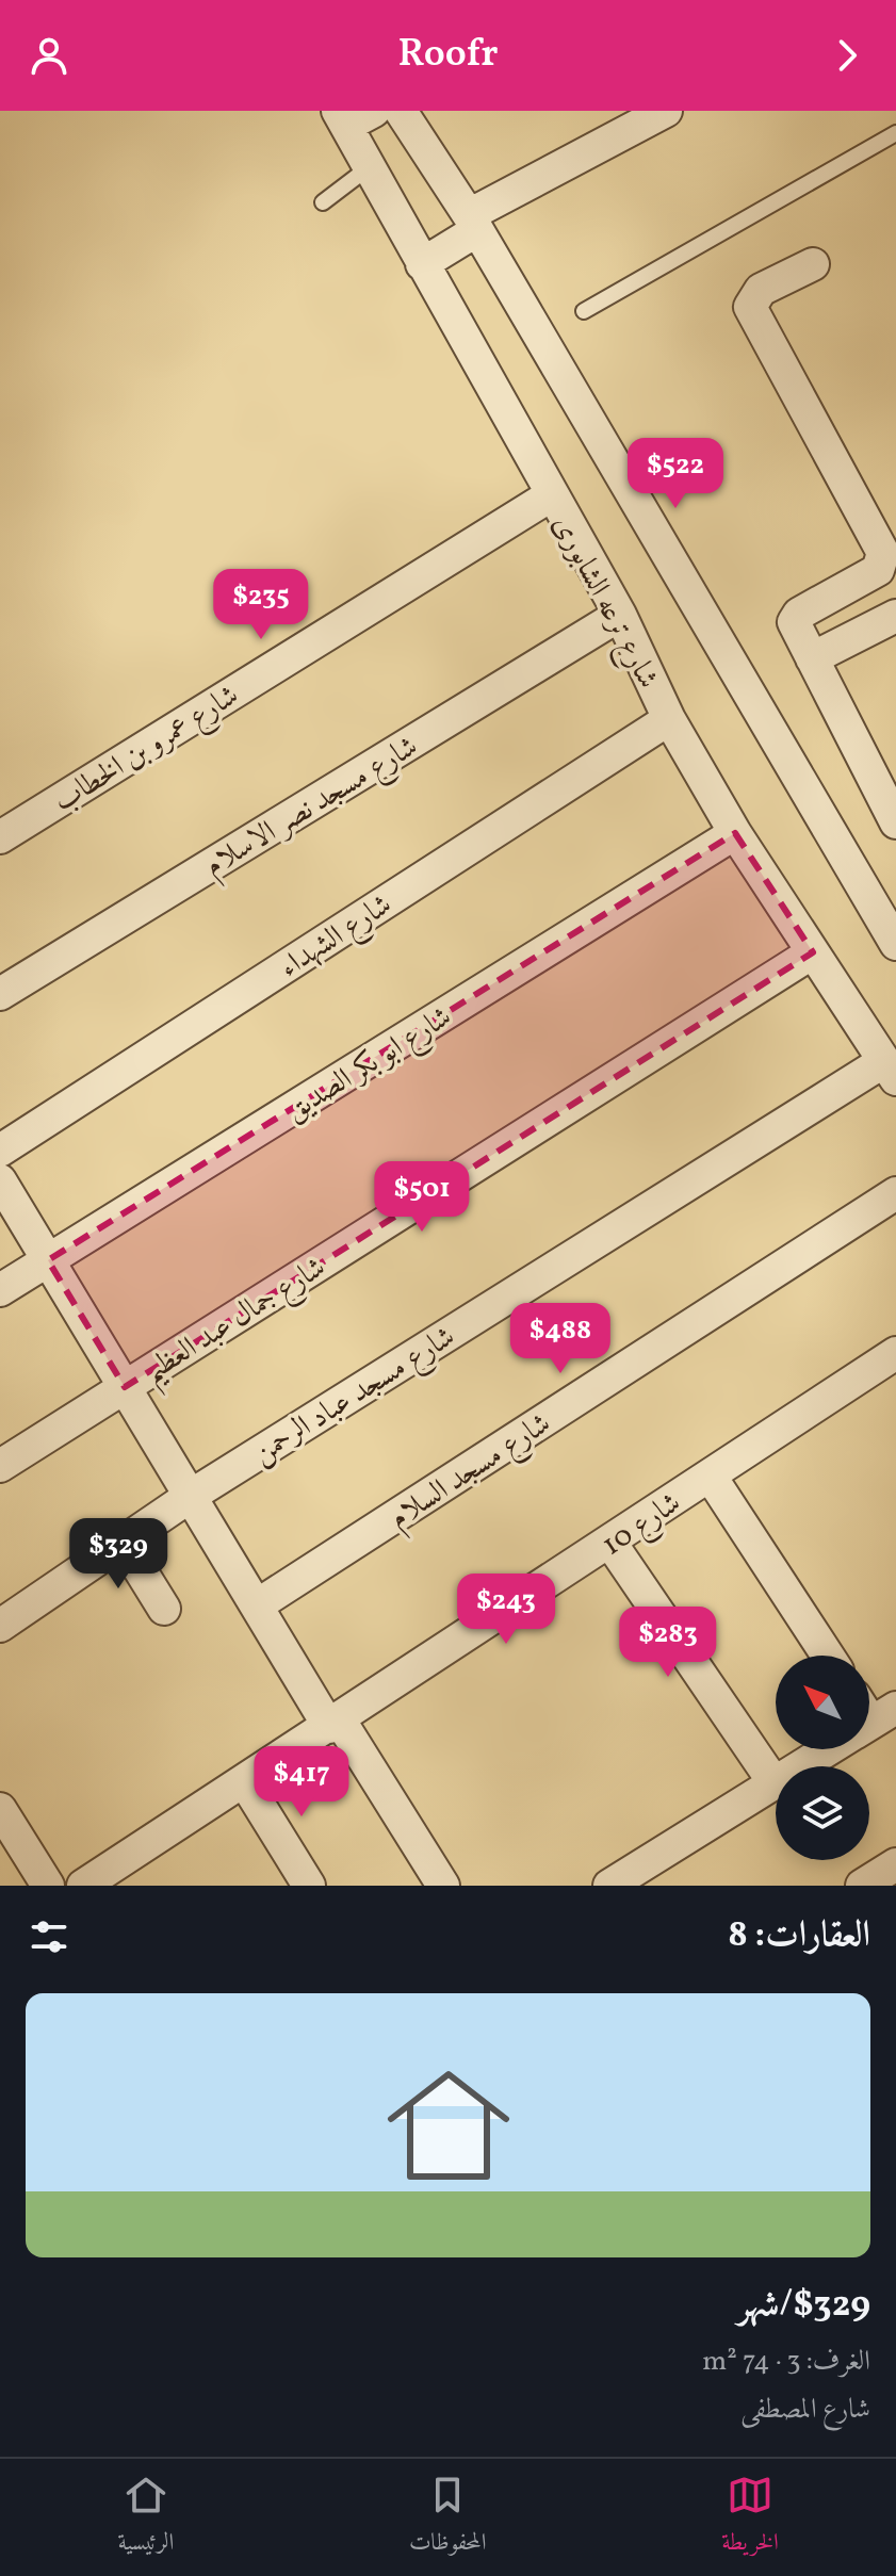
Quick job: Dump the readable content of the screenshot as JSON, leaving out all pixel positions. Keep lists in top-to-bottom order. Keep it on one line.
{"streets":{"street":["شارع ترعه الشابورى","شارع عمرو بن الخطاب","شارع مسجد نصر الاسلام","شارع الشهداء","شارع ابو بكر الصديق","شارع جمال عبد العظيم","شارع مسجد عباد الرحمن","شارع مسجد السلام","شارع 10"]},"crossings":[["شارع ترعه الشابورى","شارع عمرو بن الخطاب"],["شارع ترعه الشابورى","شارع مسجد نصر الاسلام"],["شارع ترعه الشابورى","شارع الشهداء"],["شارع ترعه الشابورى","شارع ابو بكر الصديق"],["شارع ترعه الشابورى","شارع جمال عبد العظيم"],["شارع ترعه الشابورى","شارع مسجد عباد الرحمن"]],"north":"top left","page":{"header":"Roofr","price":["$522","$235","$501","$488","$329","$243","$283","$417"],"heading":"العقارات: 8","list":[{"name":"$329/شهر","note":"الغرف: 3 · 74 m² · شارع المصطفى"}],"tabs":["الخريطة","المحفوظات","الرئيسية"]}}
